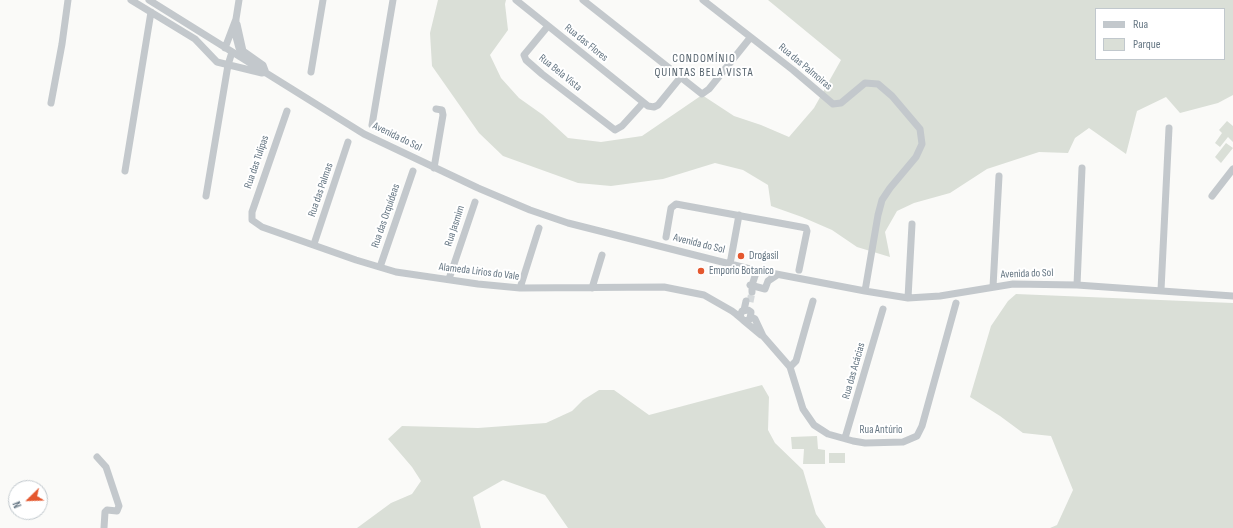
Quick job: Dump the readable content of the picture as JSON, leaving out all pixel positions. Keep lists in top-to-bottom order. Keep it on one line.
{"streets":{"street":["Rua das Flores","Rua das Palmoiras","Rua Bela Vista","Avenida do Sol","Rua das Tulipas","Rua das Palmas","Rua das Orquídeas","Rua Jasmim","Alameda Lírios do Vale","Rua das Acácias","Rua Antúrio"]},"crossings":[["Rua das Flores","Rua Bela Vista"],["Rua das Palmoiras","Avenida do Sol"],["Rua das Tulipas","Alameda Lírios do Vale"],["Rua das Palmas","Alameda Lírios do Vale"],["Rua das Orquídeas","Alameda Lírios do Vale"],["Rua Jasmim","Alameda Lírios do Vale"],["Alameda Lírios do Vale","Rua Antúrio"],["Rua das Acácias","Rua Antúrio"]],"districts":["CONDOMÍNIO QUINTAS BELA VISTA"],"places":["Drogasil","Emporio Botanico"],"legend":["Rua","Parque"],"north":"bottom left"}
